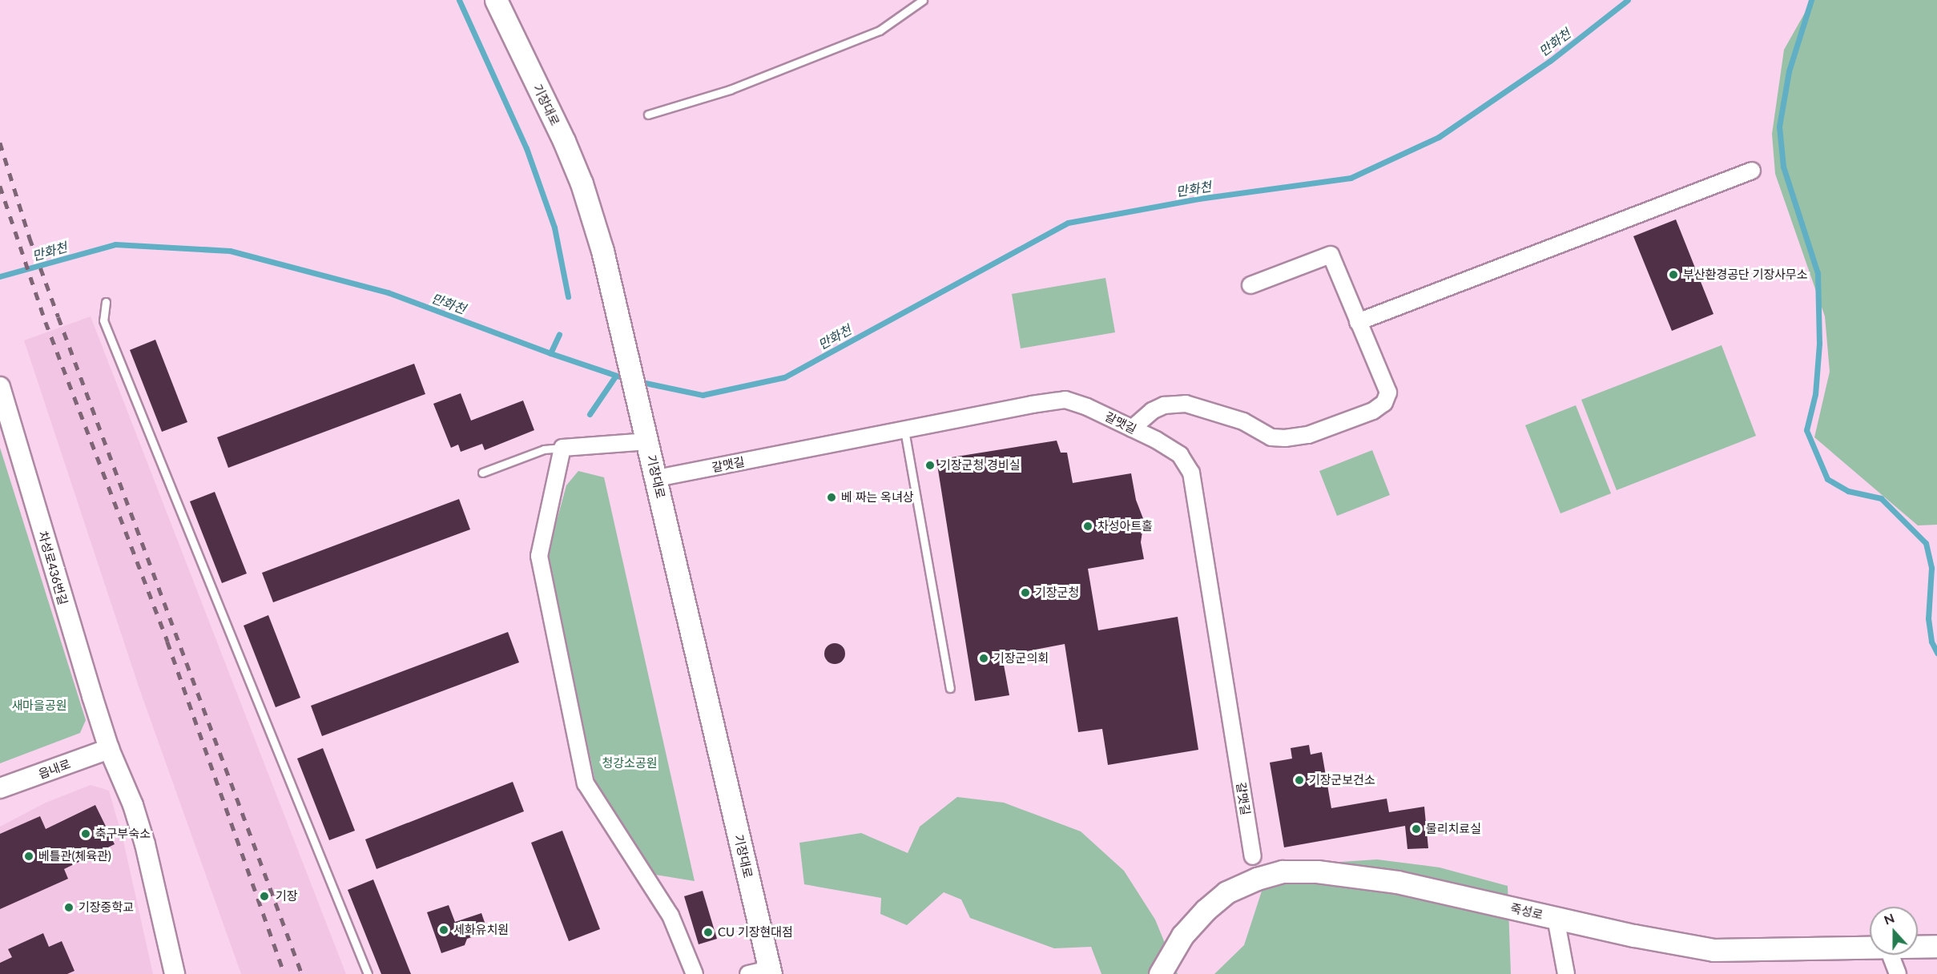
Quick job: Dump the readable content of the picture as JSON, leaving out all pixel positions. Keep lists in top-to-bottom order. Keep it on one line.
{"streets":{"main road":["기장대로","죽성로"],"street":["갈맷길","차성로436번길","읍내로"]},"crossings":[["기장대로","갈맷길"],["차성로436번길","읍내로"]],"water":["만화천"],"parks":["새마을공원","청강소공원"],"places":["부산환경공단 기장사무소","기장군청 경비실","베 짜는 옥녀상","차성아트홀","기장군청","기장군의회","기장군보건소","물리치료실","축구부숙소","베틀관(체육관)","기장","기장중학교","세화유치원","CU 기장현대점"],"north":"top"}
